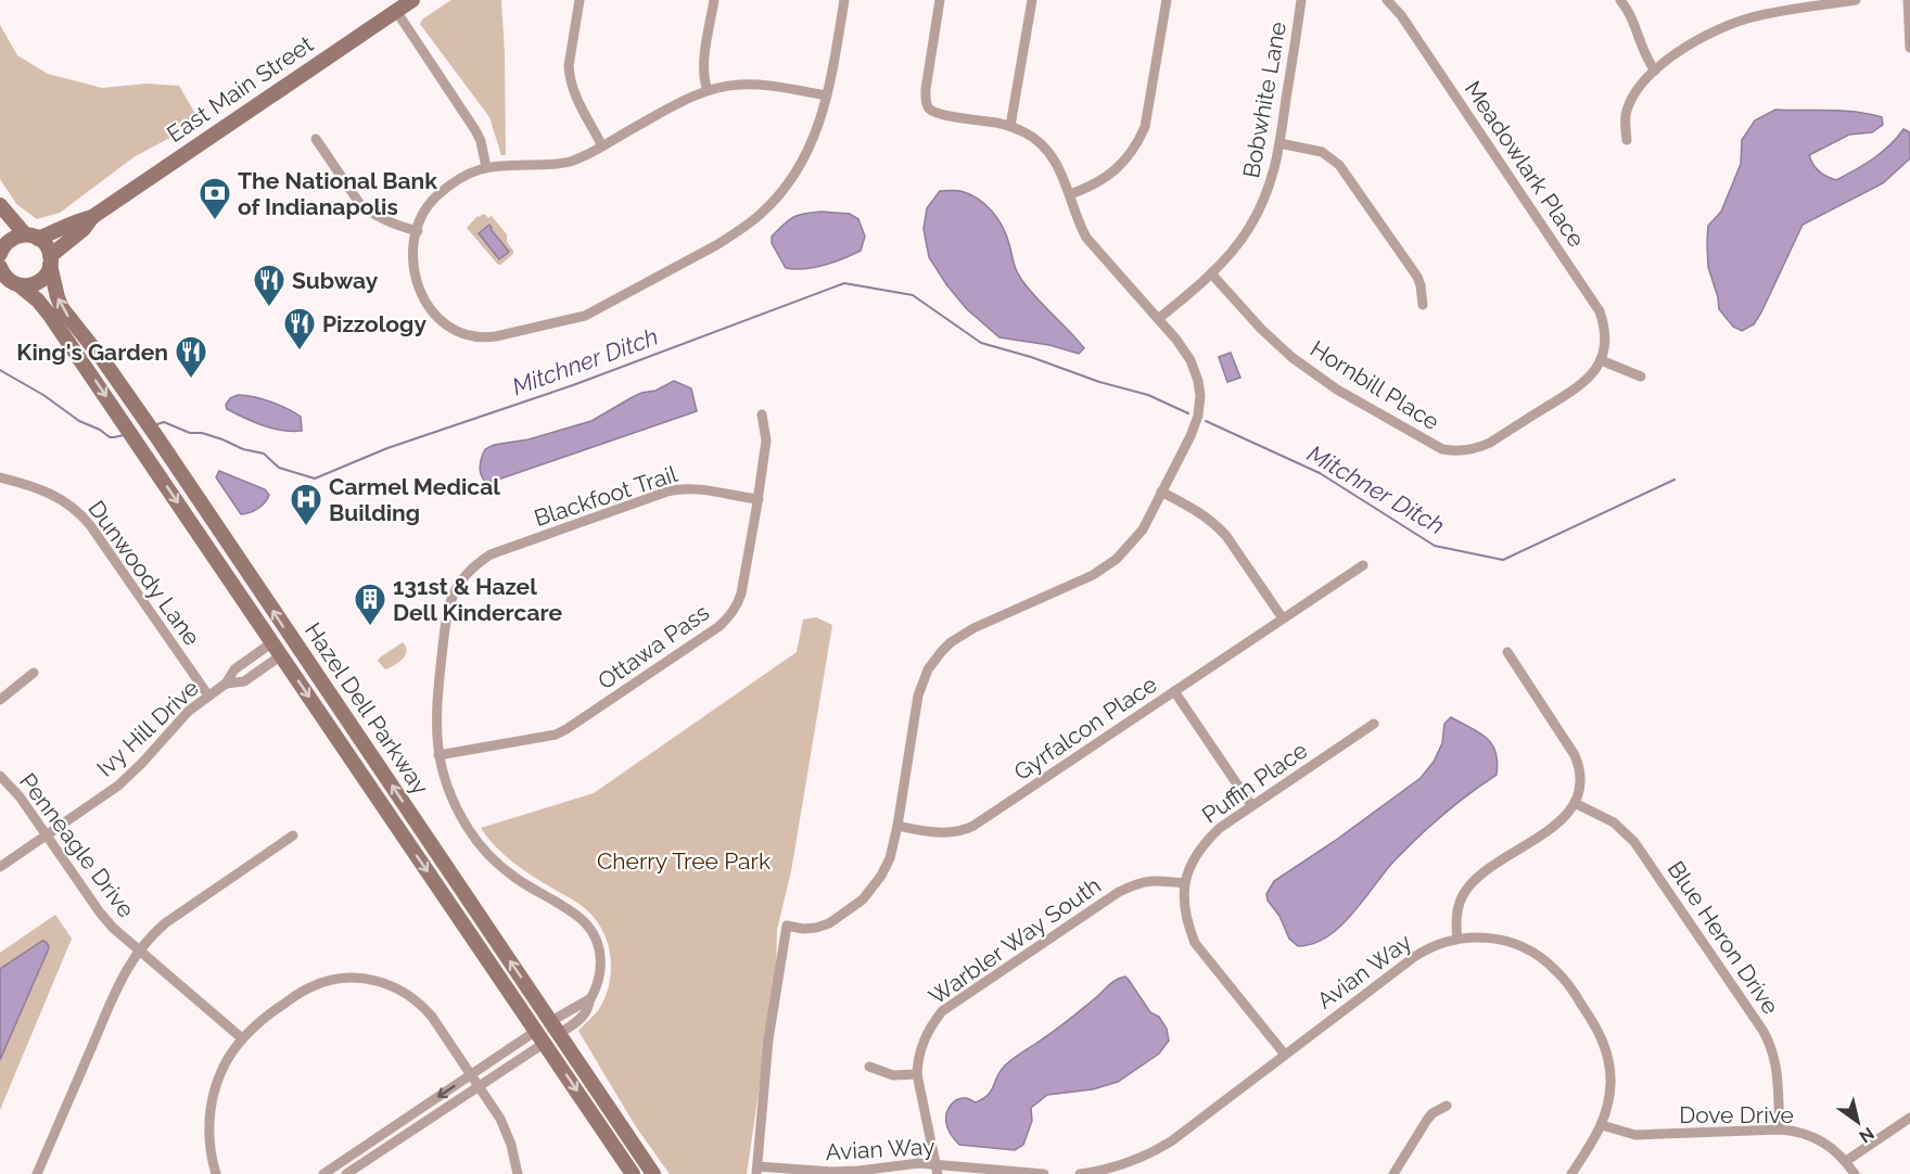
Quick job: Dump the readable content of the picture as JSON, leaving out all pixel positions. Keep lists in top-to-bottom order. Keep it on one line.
{"streets":{"main road":["East Main Street","Hazel Dell Parkway"],"street":["Bobwhite Lane","Meadowlark Place","Hornbill Place","Blackfoot Trail","Dunwoody Lane","Ottawa Pass","Ivy Hill Drive","Gyrfalcon Place","Puffin Place","Penneagle Drive","Blue Heron Drive","Warbler Way South","Avian Way","Dove Drive"]},"crossings":[["East Main Street","Hazel Dell Parkway"],["Bobwhite Lane","Hornbill Place"],["Meadowlark Place","Hornbill Place"],["Blackfoot Trail","Ottawa Pass"],["Blackfoot Trail","Hazel Dell Parkway"],["Dunwoody Lane","Ivy Hill Drive"],["Hazel Dell Parkway","Ivy Hill Drive"],["Ivy Hill Drive","Penneagle Drive"],["Puffin Place","Warbler Way South"],["Puffin Place","Avian Way"],["Blue Heron Drive","Dove Drive"],["Warbler Way South","Avian Way"],["Avian Way","Dove Drive"]],"water":["Mitchner Ditch"],"parks":["Cherry Tree Park"],"places":{"bank":["The National Bank of Indianapolis"],"restaurant":["Subway","Pizzology","King's Garden"],"hospital":["Carmel Medical Building"],"building":["131st & Hazel Dell Kindercare"]},"north":"bottom right"}
